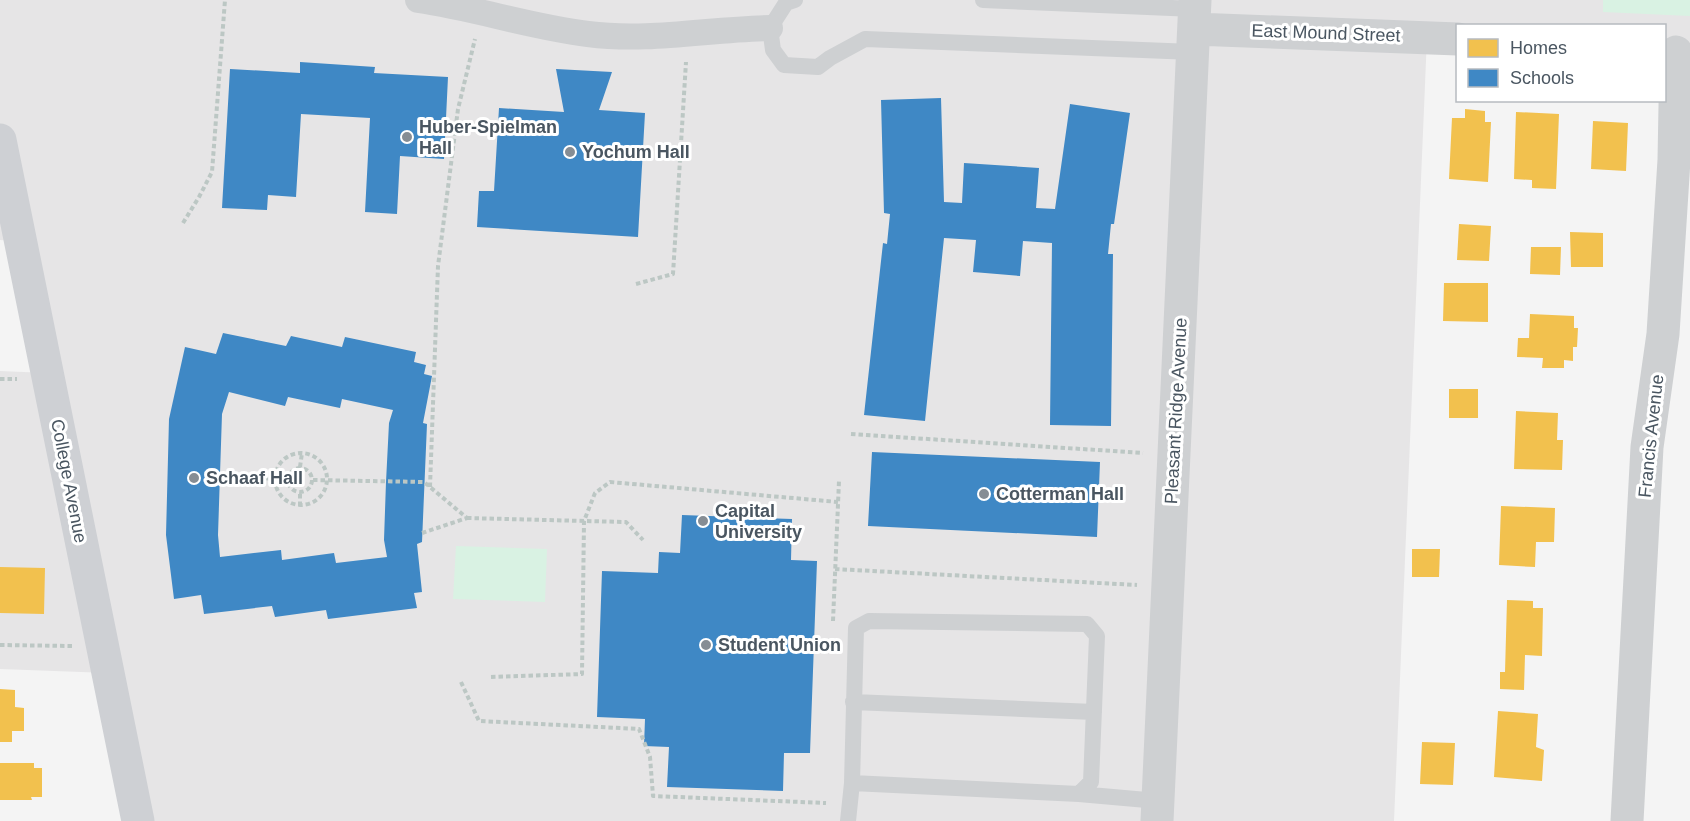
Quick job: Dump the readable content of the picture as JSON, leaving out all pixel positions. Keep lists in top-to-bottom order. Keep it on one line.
{"streets":{"main road":["College Avenue"],"street":["East Mound Street","Pleasant Ridge Avenue","Francis Avenue"]},"crossings":[["East Mound Street","Pleasant Ridge Avenue"]],"places":["Huber-Spielman Hall","Yochum Hall","Schaaf Hall","Cotterman Hall","Capital University","Student Union"],"legend":["Homes","Schools"]}
